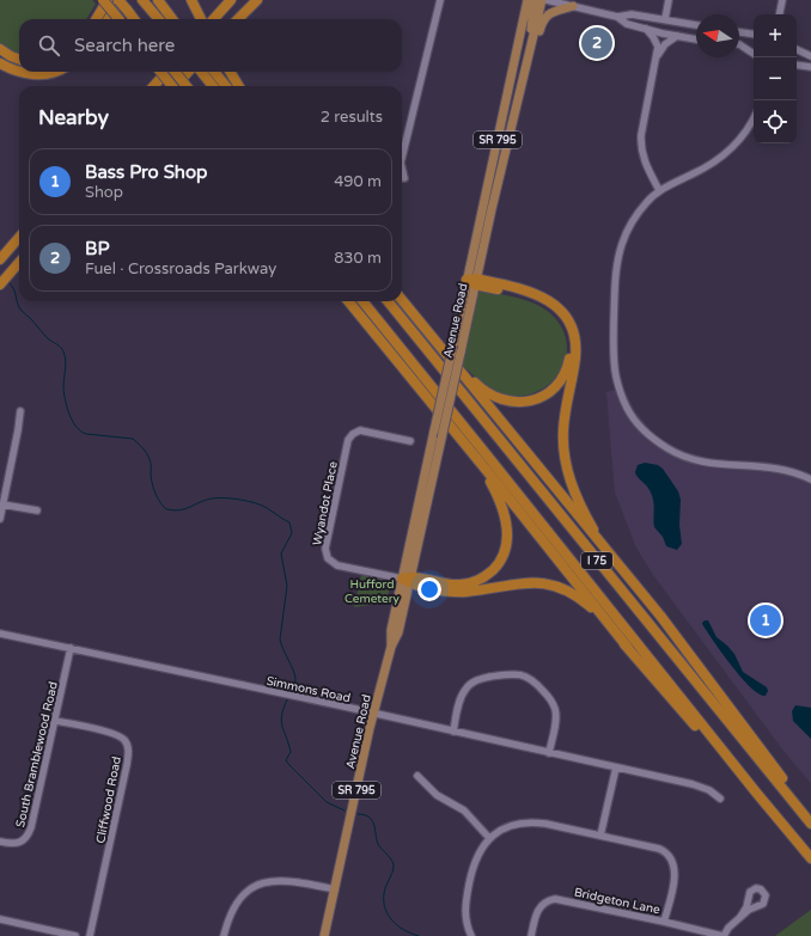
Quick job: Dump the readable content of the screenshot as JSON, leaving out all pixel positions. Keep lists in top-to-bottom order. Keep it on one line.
{"streets":{"highway":["I 75"],"main road":["SR 795","Avenue Road"],"street":["Wyandot Place","Simmons Road","South Bramblewood Road","Cliffwood Road","Bridgeton Lane"]},"crossings":[["Avenue Road","Wyandot Place"],["Avenue Road","Simmons Road"],["Simmons Road","South Bramblewood Road"],["South Bramblewood Road","Cliffwood Road"]],"parks":["Hufford Cemetery"],"north":"left","page":{"map_buttons":["+","−"],"search":"Search here","pins":["2","1"],"heading":["Nearby","2 results"],"list":[{"mark":"1","name":"Bass Pro Shop","note":"Shop","value":"490 m"},{"mark":"2","name":"BP","note":"Fuel · Crossroads Parkway","value":"830 m"}]}}
